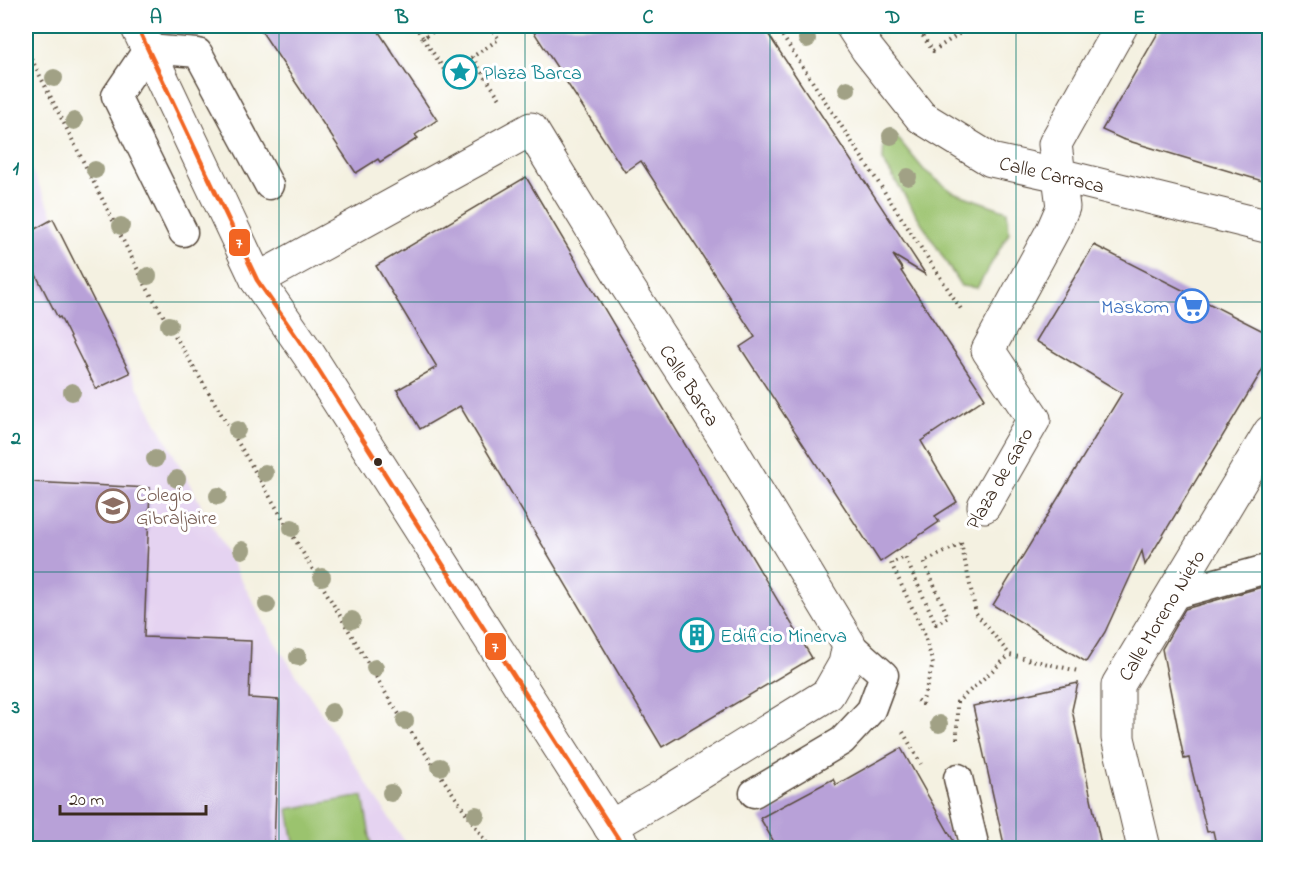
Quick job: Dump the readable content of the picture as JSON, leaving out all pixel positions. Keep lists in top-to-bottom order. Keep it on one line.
{"streets":{"street":["Calle Carraca","Calle Barca","Plaza de Garo","Calle Moreno Nieto"]},"places":{"place":["Plaza Barca"],"supermarket":["Maskom"],"school or university":["Colegio Gibraljaire"],"building":["Edificio Minerva"]},"lines":["transit line 7"],"scale_bar":"20 m","grid":{"columns":["A","B","C","D","E"],"rows":["1","2","3"]}}
